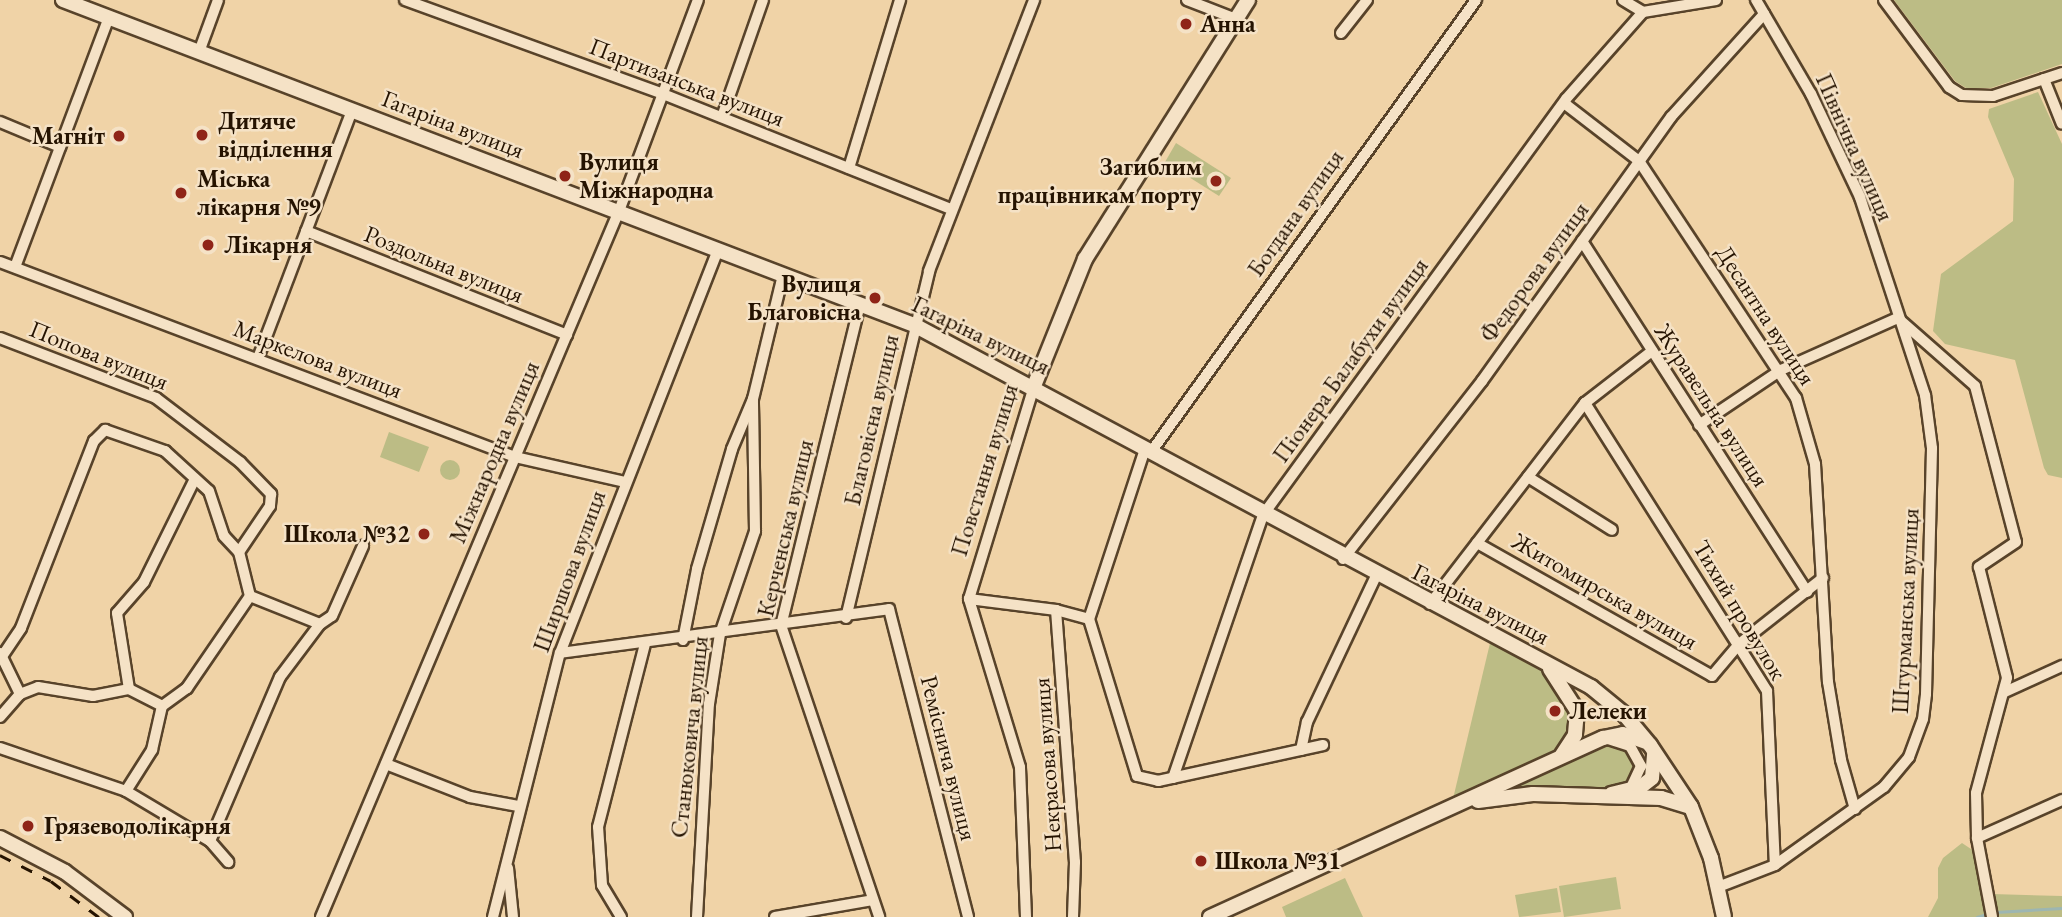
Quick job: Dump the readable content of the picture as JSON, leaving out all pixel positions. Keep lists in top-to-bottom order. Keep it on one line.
{"streets":{"street":["Партизанська вулиця","Гагаріна вулиця","Північна вулиця","Богдана вулиця","Роздольна вулиця","Федорова вулиця","Десантна вулиця","Попова вулиця","Маркелова вулиця","Піонера Балабухи вулиця","Журавельна вулиця","Благовісна вулиця","Міжнародна вулиця","Повстання вулиця","Керченська вулиця","Ширшова вулиця","Житомирська вулиця","Тихий провулок","Штурманська вулиця","Станюковича вулиця","Реміснича вулиця","Некрасова вулиця"]},"crossings":[["Партизанська вулиця","Благовісна вулиця"],["Партизанська вулиця","Міжнародна вулиця"],["Гагаріна вулиця","Богдана вулиця"],["Гагаріна вулиця","Федорова вулиця"],["Гагаріна вулиця","Піонера Балабухи вулиця"],["Гагаріна вулиця","Благовісна вулиця"],["Гагаріна вулиця","Міжнародна вулиця"],["Гагаріна вулиця","Повстання вулиця"],["Гагаріна вулиця","Керченська вулиця"],["Гагаріна вулиця","Ширшова вулиця"],["Гагаріна вулиця","Штурманська вулиця"],["Гагаріна вулиця","Станюковича вулиця"],["Північна вулиця","Федорова вулиця"],["Північна вулиця","Штурманська вулиця"],["Роздольна вулиця","Міжнародна вулиця"],["Федорова вулиця","Десантна вулиця"],["Федорова вулиця","Журавельна вулиця"],["Десантна вулиця","Піонера Балабухи вулиця"],["Десантна вулиця","Штурманська вулиця"],["Маркелова вулиця","Міжнародна вулиця"],["Маркелова вулиця","Ширшова вулиця"],["Благовісна вулиця","Реміснича вулиця"],["Житомирська вулиця","Тихий провулок"],["Тихий провулок","Штурманська вулиця"]],"places":["Анна","Дитяче відділення","Магніт","Вулиця Міжнародна","Загиблим працівникам порту","Міська лікарня №9","Лікарня","Вулиця Благовісна","Школа №32","Лелеки","Грязеводолікарня","Школа №31"]}
